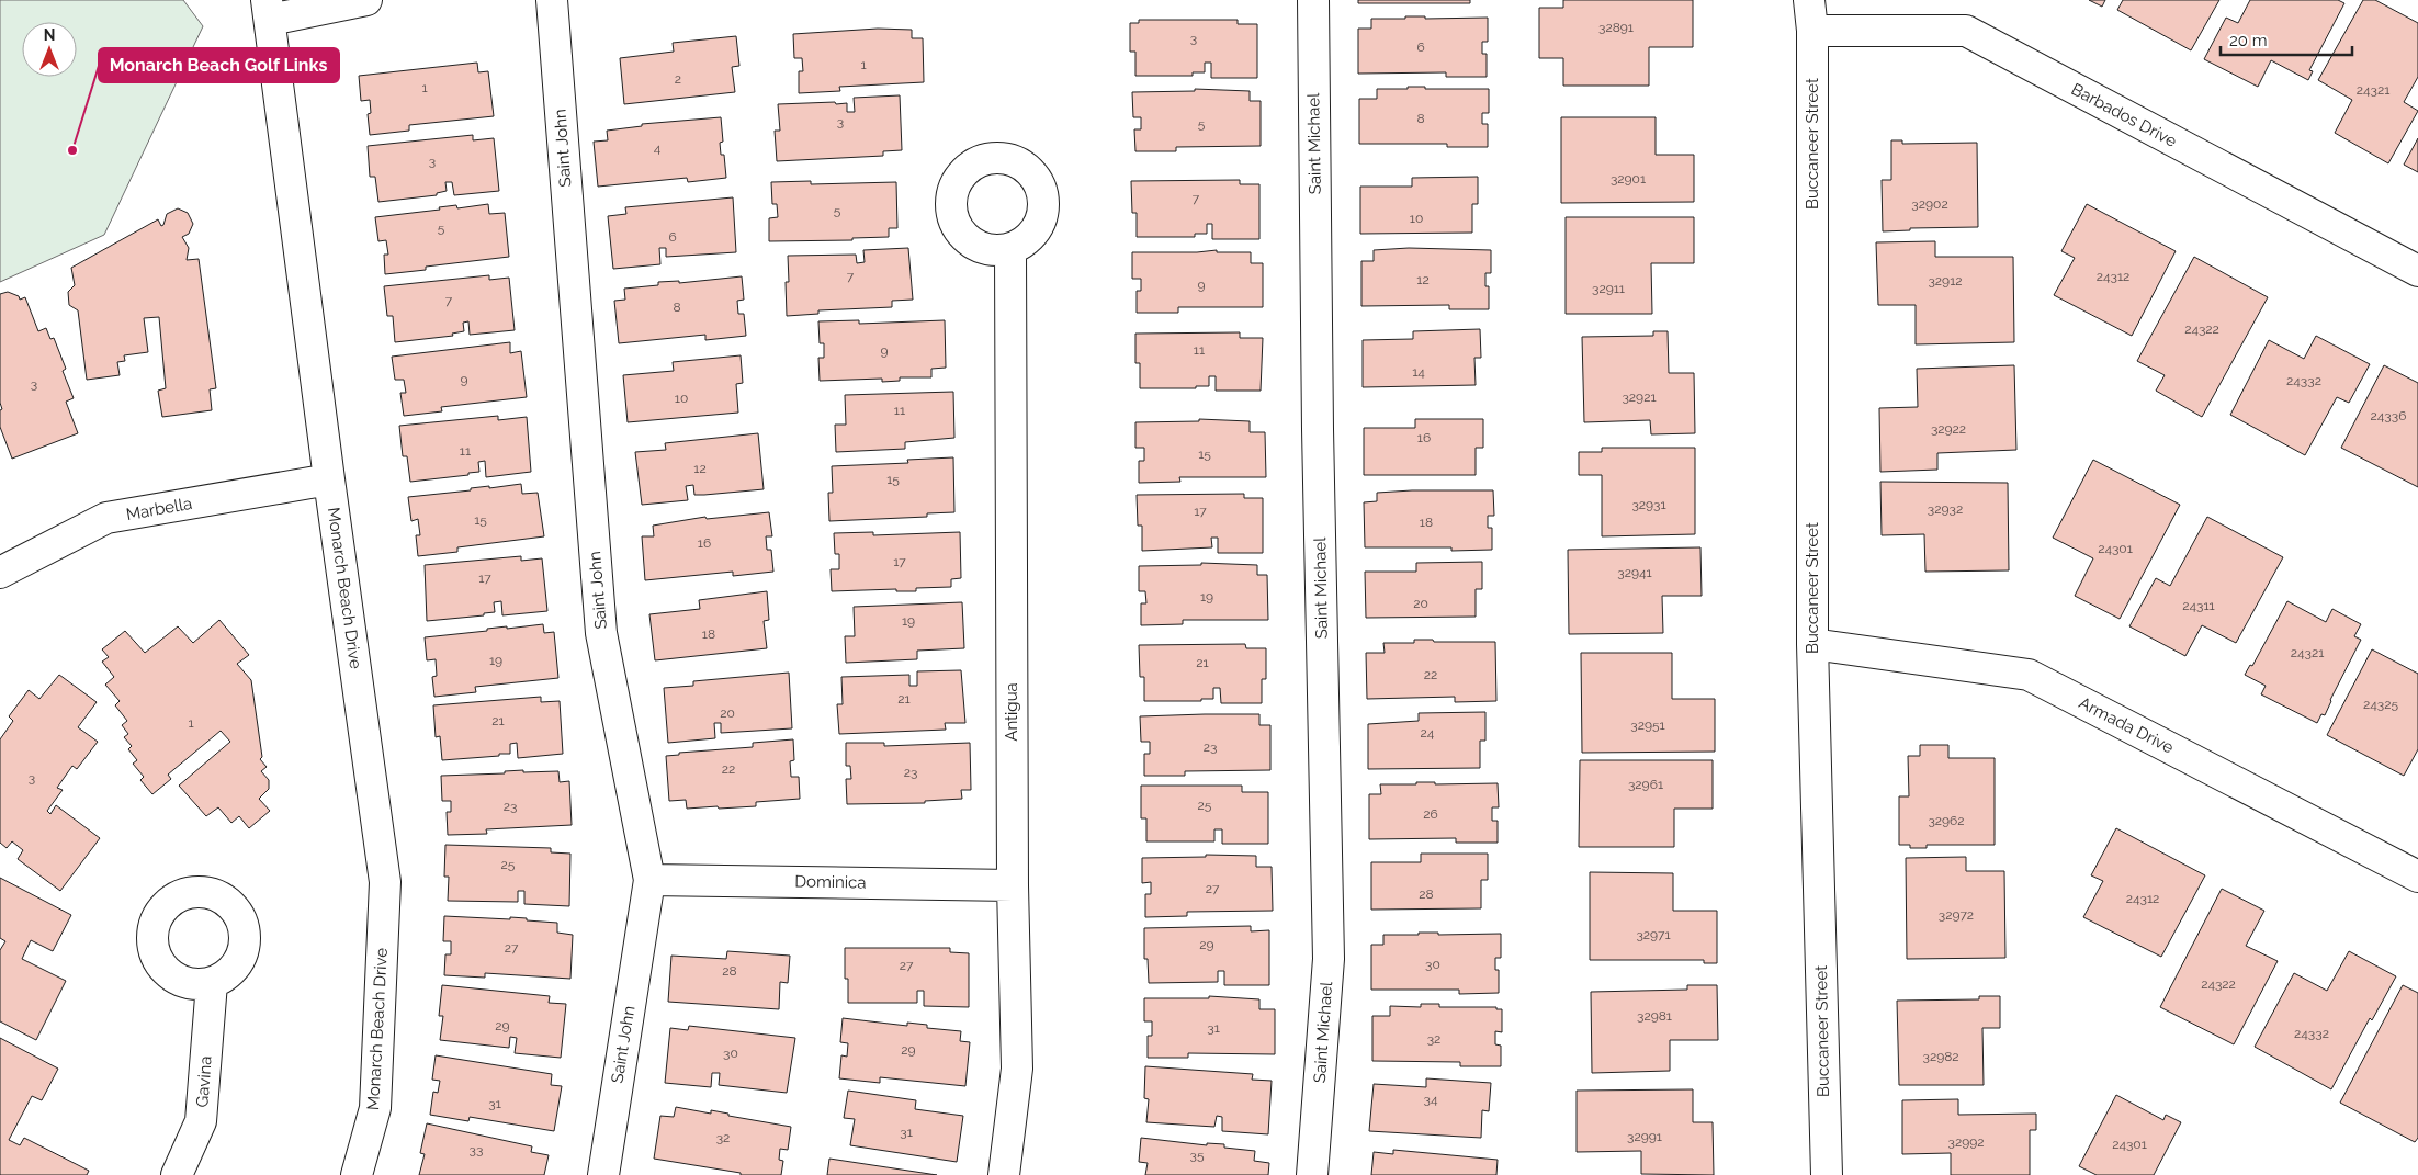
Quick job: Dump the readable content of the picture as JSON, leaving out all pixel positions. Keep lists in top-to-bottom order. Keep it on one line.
{"streets":{"street":["Barbados Drive","Saint Michael","Buccaneer Street","Saint John","Marbella","Monarch Beach Drive","Antigua","Armada Drive","Dominica","Gavina"]},"crossings":[["Barbados Drive","Buccaneer Street"],["Buccaneer Street","Armada Drive"],["Saint John","Dominica"],["Marbella","Monarch Beach Drive"],["Antigua","Dominica"]],"places":["Monarch Beach Golf Links"],"house_numbers":["32891","3","6","1","2","1","24321","8","3","5","4","3","32901","7","32902","5","10","5","6","7","24312","12","32912","9","32911","7","8","24322","11","9","14","9","24332","3","32921","10","11","24336","32922","16","11","15","12","15","32931","32932","17","15","18","16","24301","17","32941","17","19","20","24311","19","18","24321","19","21","22","21","24325","20","21","1","32951","24","23","22","23","3","32961","25","23","26","32962","25","27","28","24312","32972","32971","29","27","30","27","28","24322","32981","29","31","24332","32","29","30","32982","34","31","31","32991","32","32992","24301","33","35"],"scale_bar":"20 m","north":"top"}
